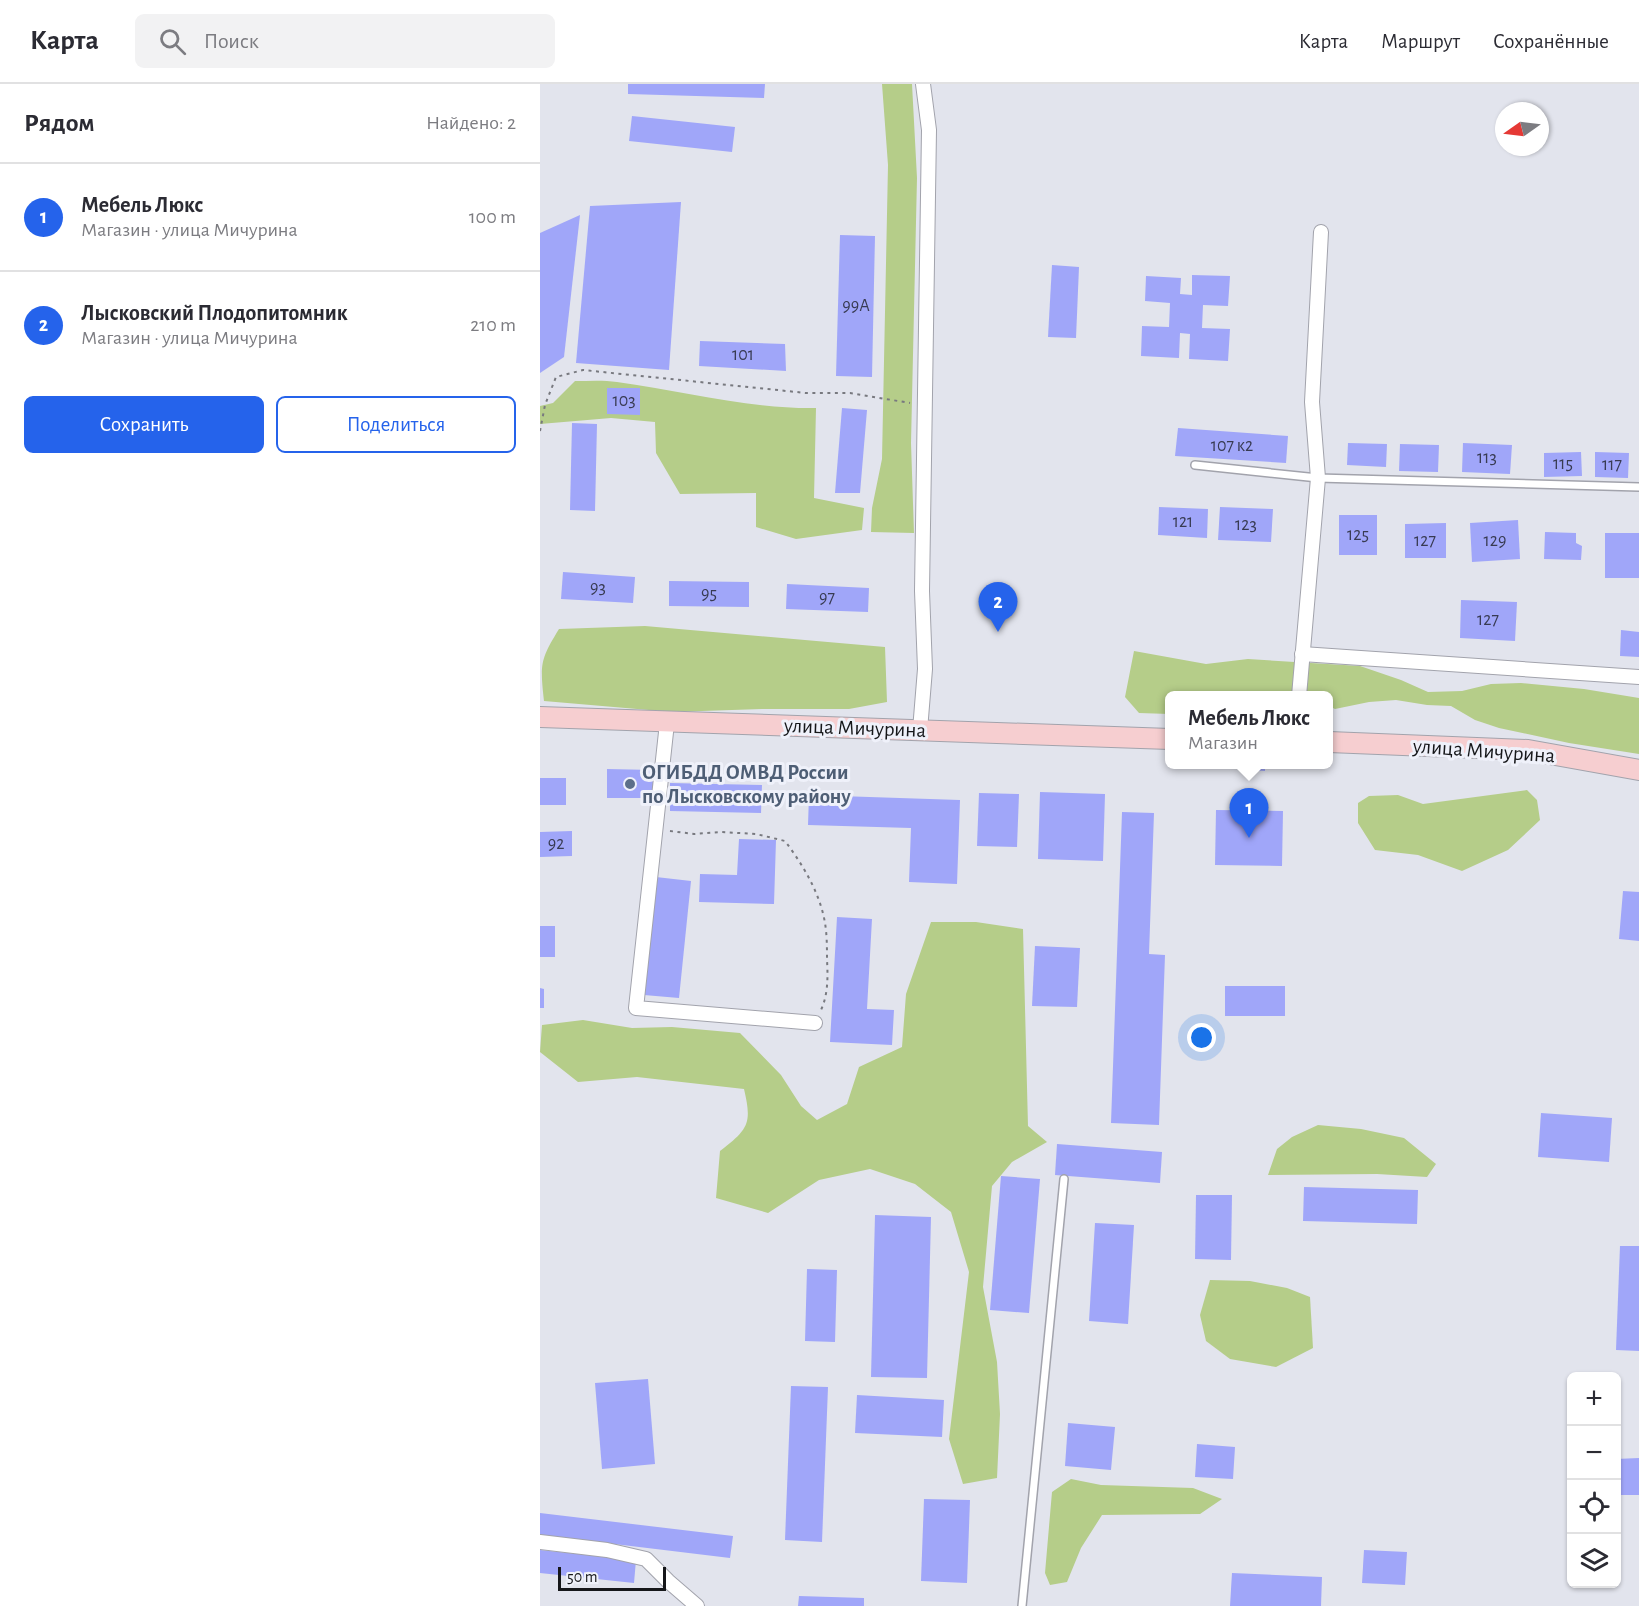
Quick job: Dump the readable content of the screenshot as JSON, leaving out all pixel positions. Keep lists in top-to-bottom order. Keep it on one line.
{"streets":{"main road":["улица Мичурина"]},"places":["ОГИБДД ОМВД России по Лысковскому району"],"house_numbers":["99А","101","103","107 к2","113","115","117","121","123","125","127","129","93","95","97","127","92"],"scale_bar":"50 m","north":"left","page":{"header":"Карта","search":"Поиск","nav":["Карта","Маршрут","Сохранённые"],"heading":["Рядом","Найдено: 2"],"list":[{"mark":"1","name":"Мебель Люкс","note":"Магазин · улица Мичурина","value":"100 m"},{"mark":"2","name":"Лысковский Плодопитомник","note":"Магазин · улица Мичурина","value":"210 m"}],"buttons":["Сохранить","Поделиться"],"pins":["2","1"],"popup":["Мебель Люкс","Магазин"],"map_buttons":["+","−"],"scale":"50 m"}}
